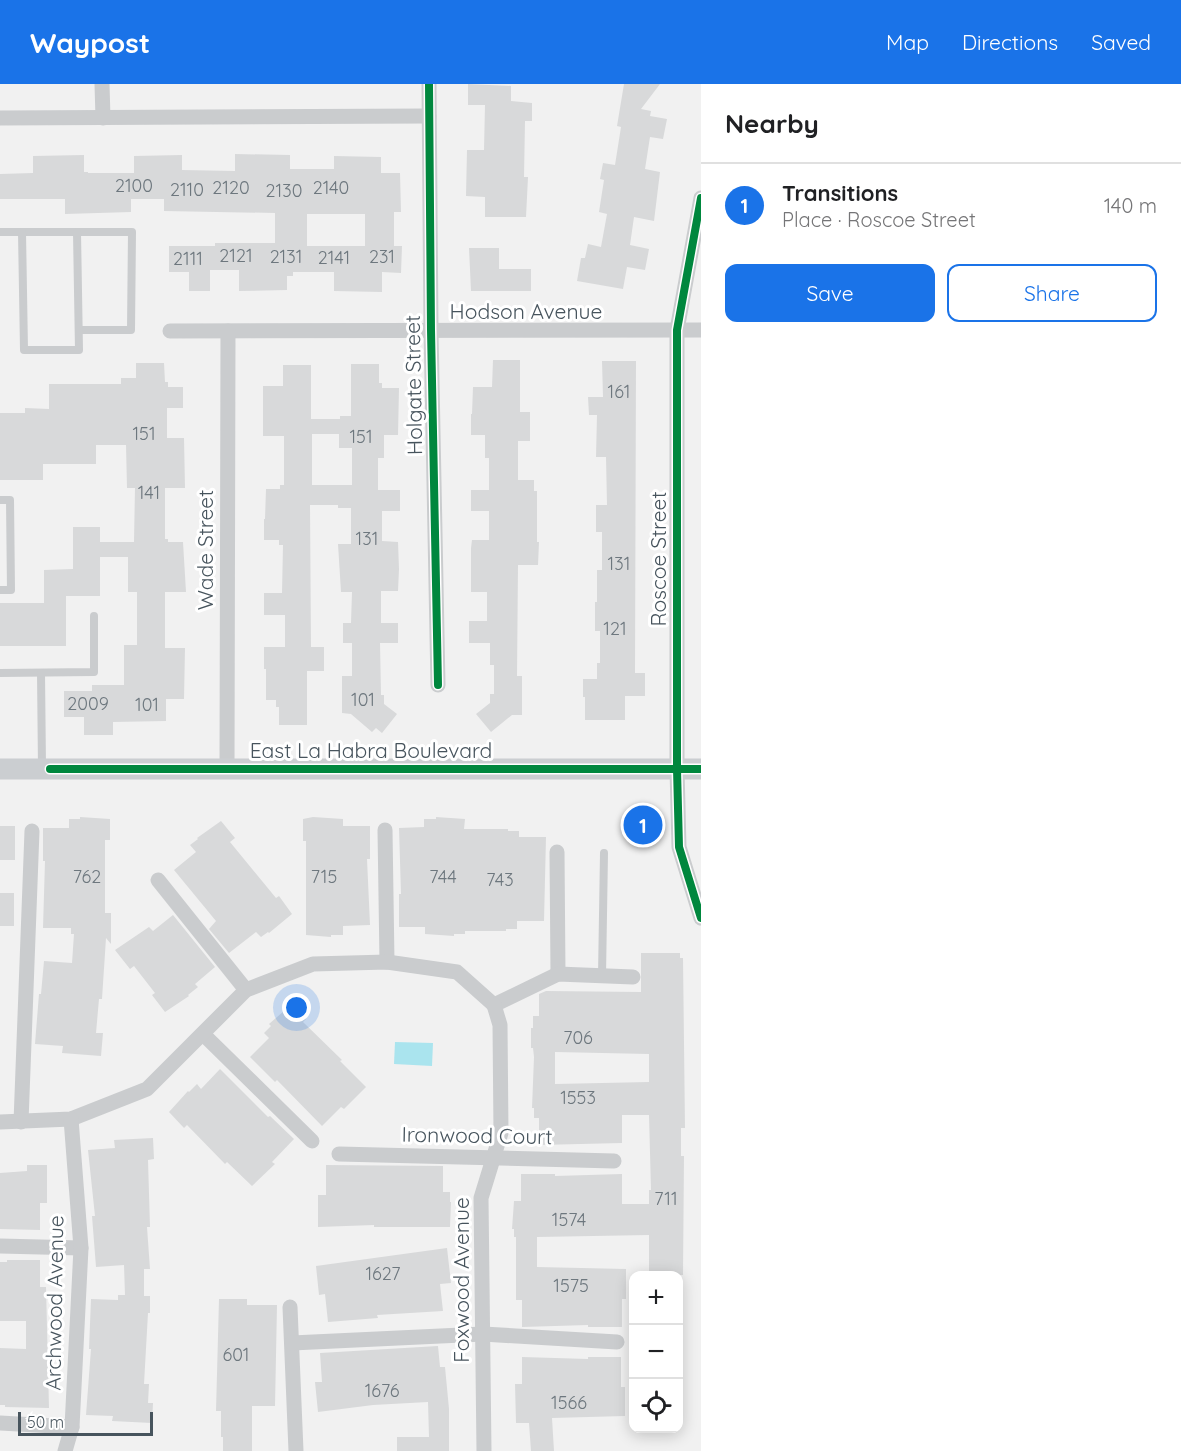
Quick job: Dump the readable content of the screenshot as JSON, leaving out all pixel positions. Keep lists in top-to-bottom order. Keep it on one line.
{"streets":{"main road":["East La Habra Boulevard"],"street":["Hodson Avenue","Holgate Street","Wade Street","Roscoe Street","Ironwood Court","Foxwood Avenue","Archwood Avenue"]},"crossings":[["Hodson Avenue","Holgate Street"],["Hodson Avenue","Wade Street"],["Hodson Avenue","Roscoe Street"],["Wade Street","East La Habra Boulevard"],["Roscoe Street","East La Habra Boulevard"],["Ironwood Court","Foxwood Avenue"]],"house_numbers":["2100","2120","2140","2110","2130","2121","2131","231","2141","2111","161","151","151","141","131","131","121","101","2009","101","762","715","744","743","706","1553","711","1574","1627","1575","601","1676","1566"],"scale_bar":"50 m","page":{"header":"Waypost","nav":["Map","Directions","Saved"],"heading":"Nearby","list":[{"mark":"1","name":"Transitions","note":"Place · Roscoe Street","value":"140 m"}],"buttons":["Save","Share"],"pins":"1","map_buttons":["+","−"],"scale":"50 m"}}
